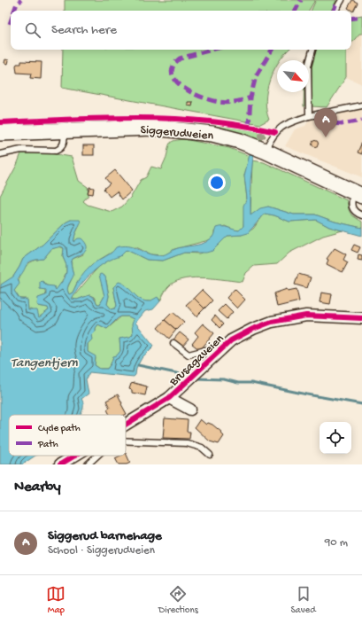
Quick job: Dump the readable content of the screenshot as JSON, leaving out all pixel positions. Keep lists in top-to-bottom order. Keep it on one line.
{"streets":{"main road":["Siggerudveien"],"street":["Brusagaveien"]},"water":["Tangentjern"],"legend":["Cycle path","Path"],"north":"bottom right","page":{"search":"Search here","pins":"A","heading":"Nearby","list":[{"mark":"A","name":"Siggerud barnehage","note":"School · Siggerudveien","value":"90 m"}],"nav":["Map","Directions","Saved"]}}
